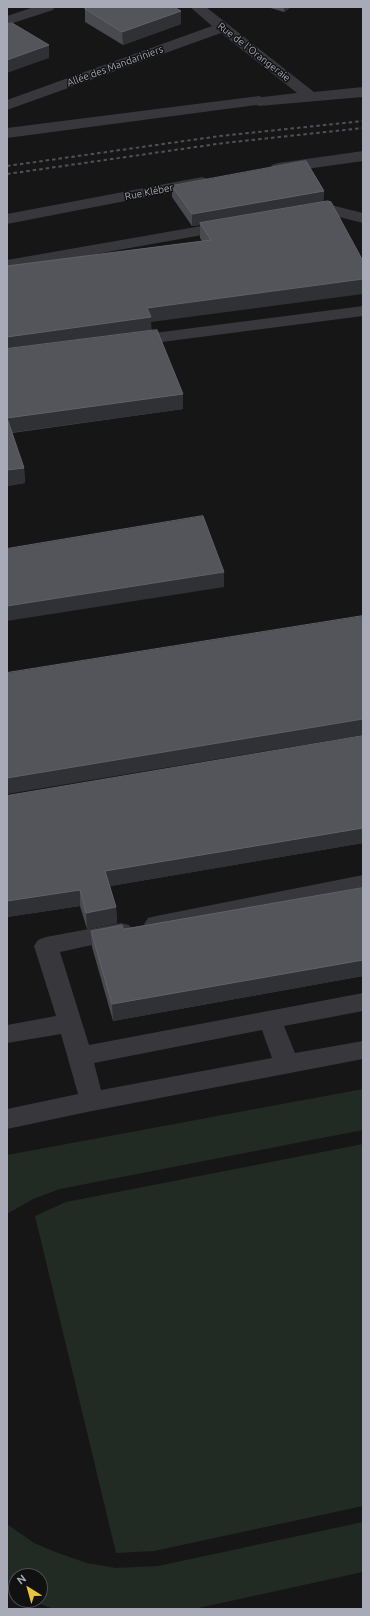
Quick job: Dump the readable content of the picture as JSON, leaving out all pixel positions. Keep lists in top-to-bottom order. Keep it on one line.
{"streets":{"street":["Rue de l'Orangeraie","Allée des Mandariniers","Rue Kléber"]},"crossings":[["Rue de l'Orangeraie","Allée des Mandariniers"]],"north":"top left"}
